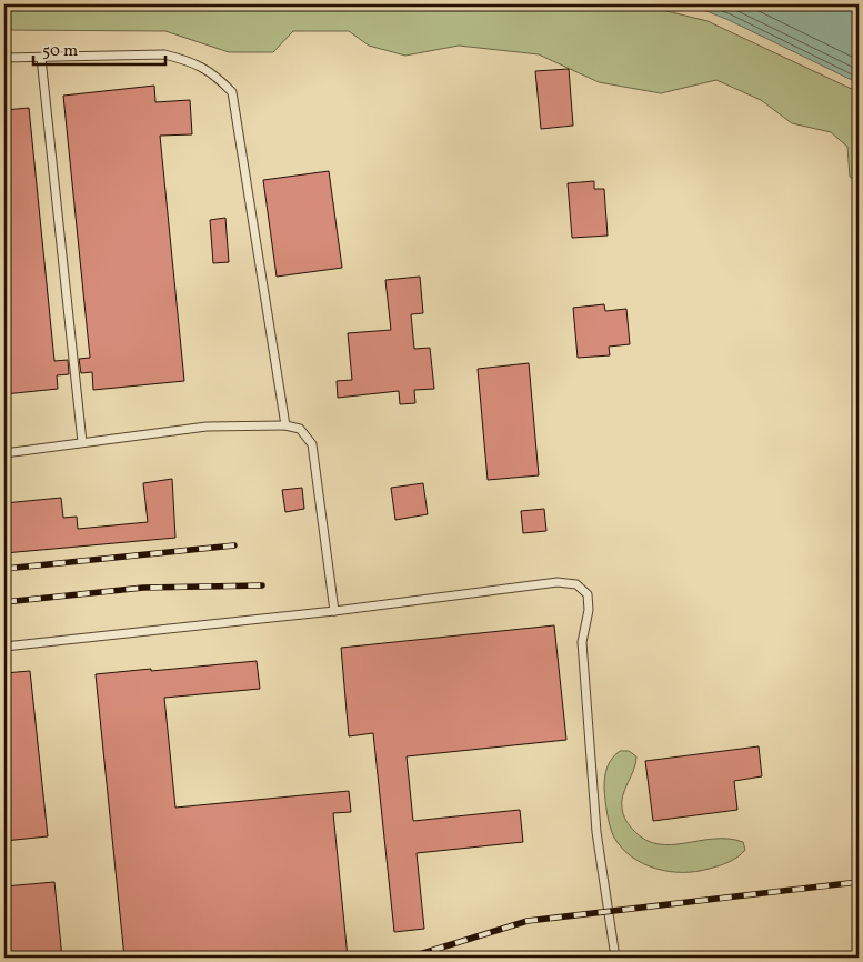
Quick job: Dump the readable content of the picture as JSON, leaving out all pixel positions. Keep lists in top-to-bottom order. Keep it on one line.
{"scale_bar":"50 m"}
